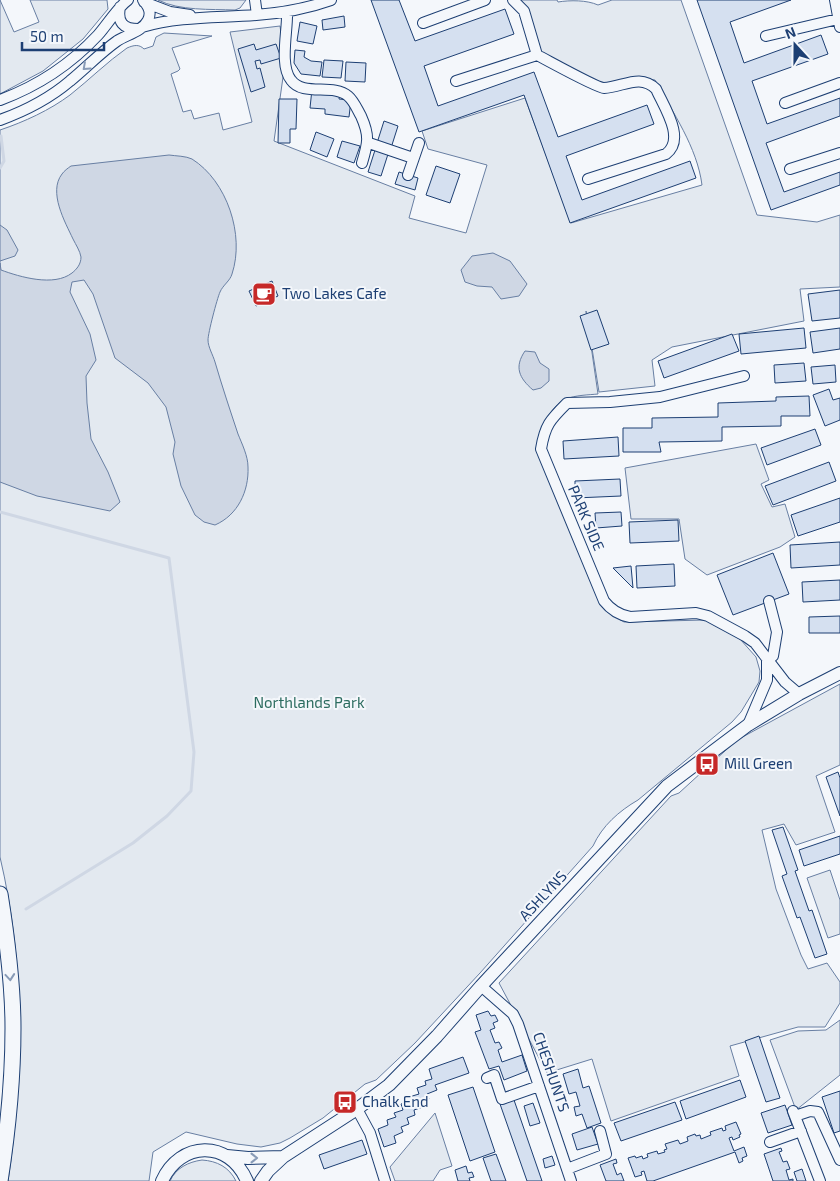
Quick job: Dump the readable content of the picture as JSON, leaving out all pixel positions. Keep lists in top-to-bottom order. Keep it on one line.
{"streets":{"street":["PARK SIDE","ASHLYNS","CHESHUNTS"]},"crossings":[["PARK SIDE","ASHLYNS"],["ASHLYNS","CHESHUNTS"]],"parks":["Northlands Park"],"places":{"cafe":["Two Lakes Cafe"],"bus stop":["Mill Green","Chalk End"]},"scale_bar":"50 m","north":"top"}
